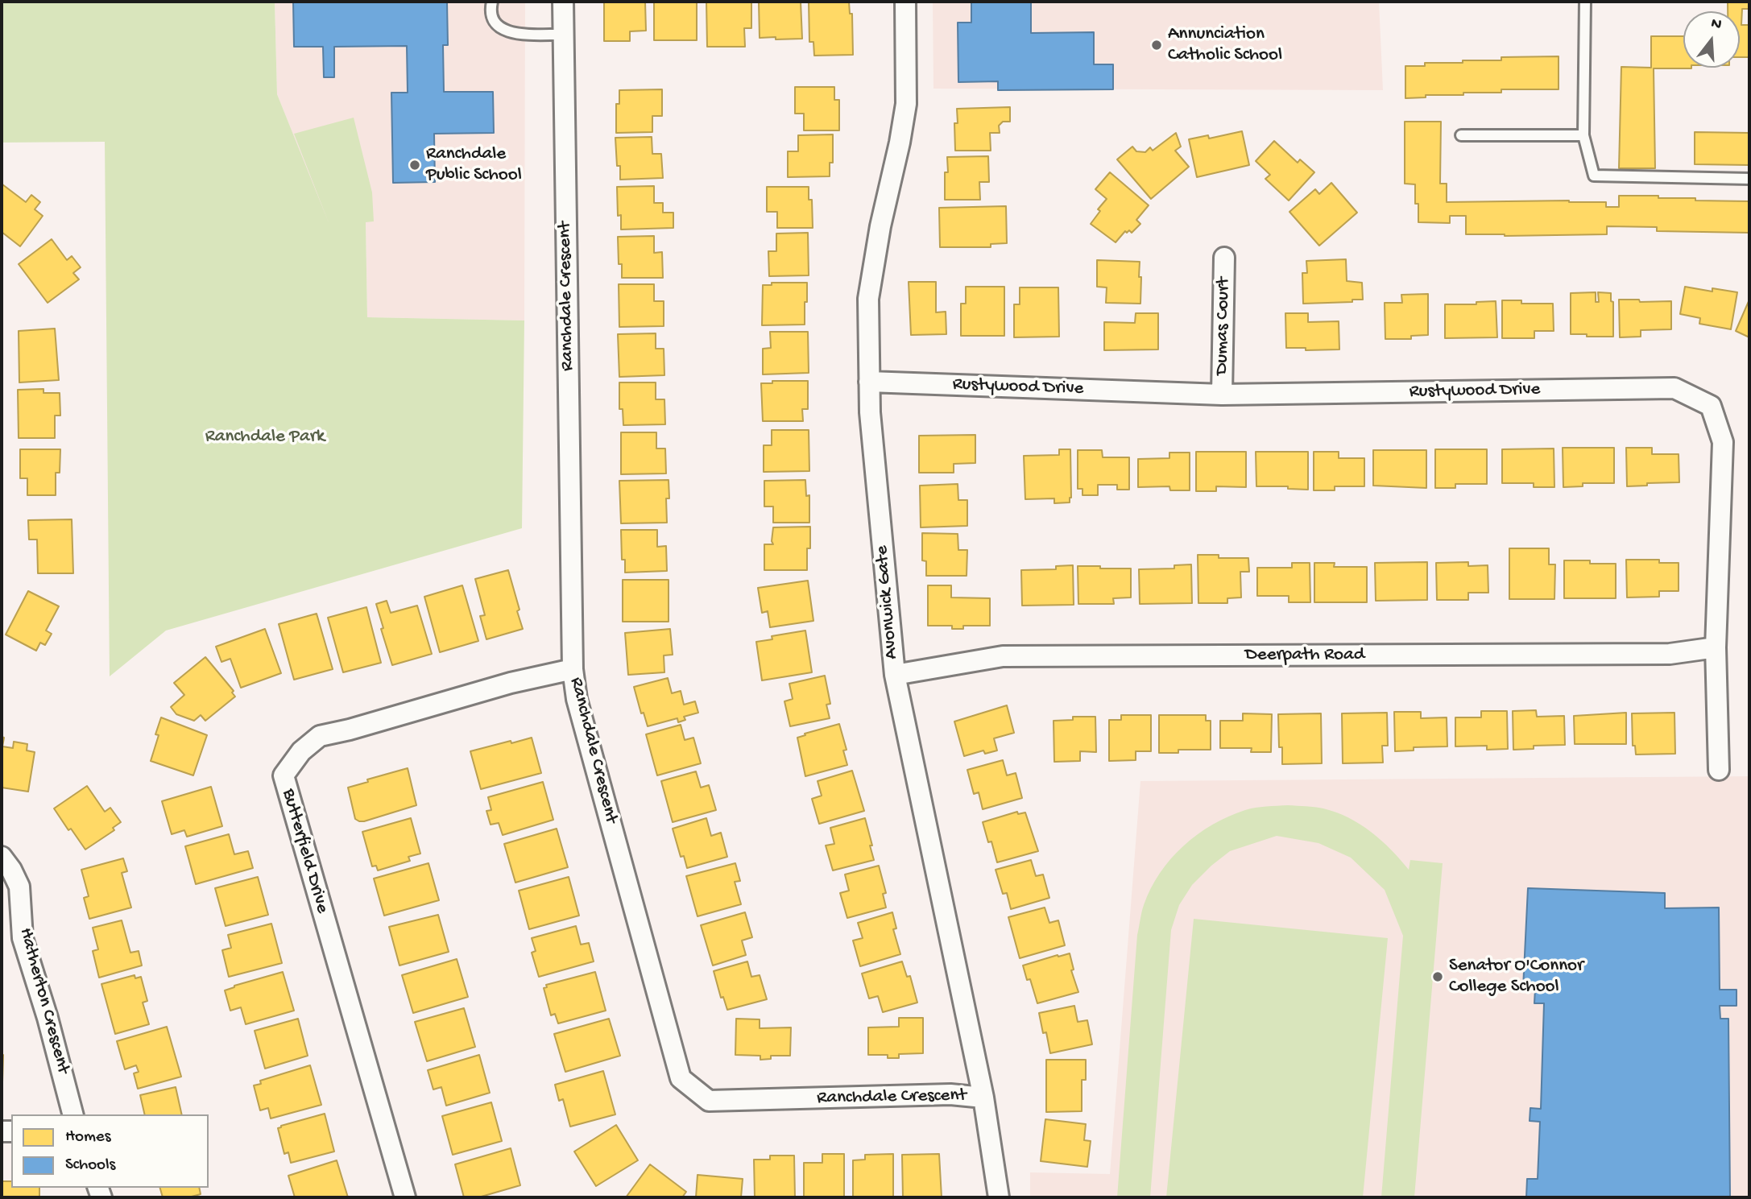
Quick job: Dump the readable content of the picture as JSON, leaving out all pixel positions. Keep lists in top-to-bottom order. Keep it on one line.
{"streets":{"street":["Ranchdale Crescent","Dumas Court","Rustywood Drive","Avonwick Gate","Deerpath Road","Butterfield Drive","Hatherton Crescent"]},"crossings":[["Ranchdale Crescent","Avonwick Gate"],["Ranchdale Crescent","Butterfield Drive"],["Dumas Court","Rustywood Drive"],["Rustywood Drive","Avonwick Gate"],["Rustywood Drive","Deerpath Road"],["Avonwick Gate","Deerpath Road"]],"parks":["Ranchdale Park"],"places":["Annunciation Catholic School","Ranchdale Public School","Senator O'Connor College School"],"legend":["Homes","Schools"],"north":"top"}
